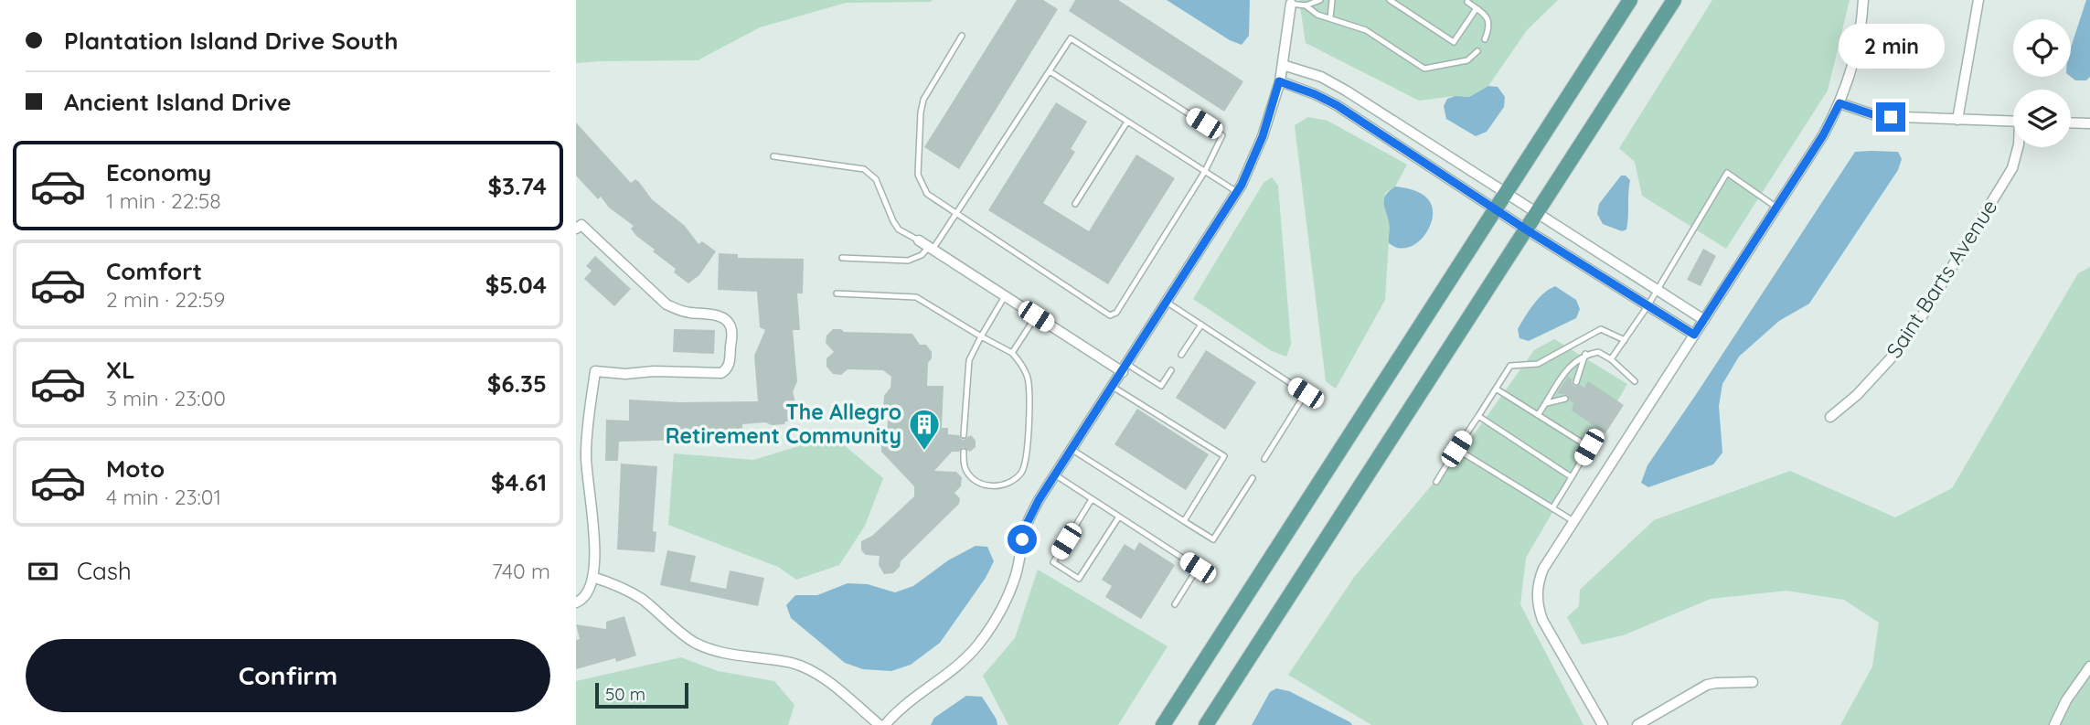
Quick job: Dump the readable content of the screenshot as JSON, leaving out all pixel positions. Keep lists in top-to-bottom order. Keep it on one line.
{"streets":{"street":["Saint Barts Avenue"]},"places":{"building":["The Allegro Retirement Community"]},"scale_bar":"50 m","page":{"banner":["Plantation Island Drive South","Ancient Island Drive"],"bubble":"2 min","list":[{"name":"Economy","note":"1 min · 22:58","value":"$3.74"},{"name":"Comfort","note":"2 min · 22:59","value":"$5.04"},{"name":"XL","note":"3 min · 23:00","value":"$6.35"},{"name":"Moto","note":"4 min · 23:01","value":"$4.61"}],"pay":["Cash","740 m"],"buttons":"Confirm","scale":"50 m"}}
